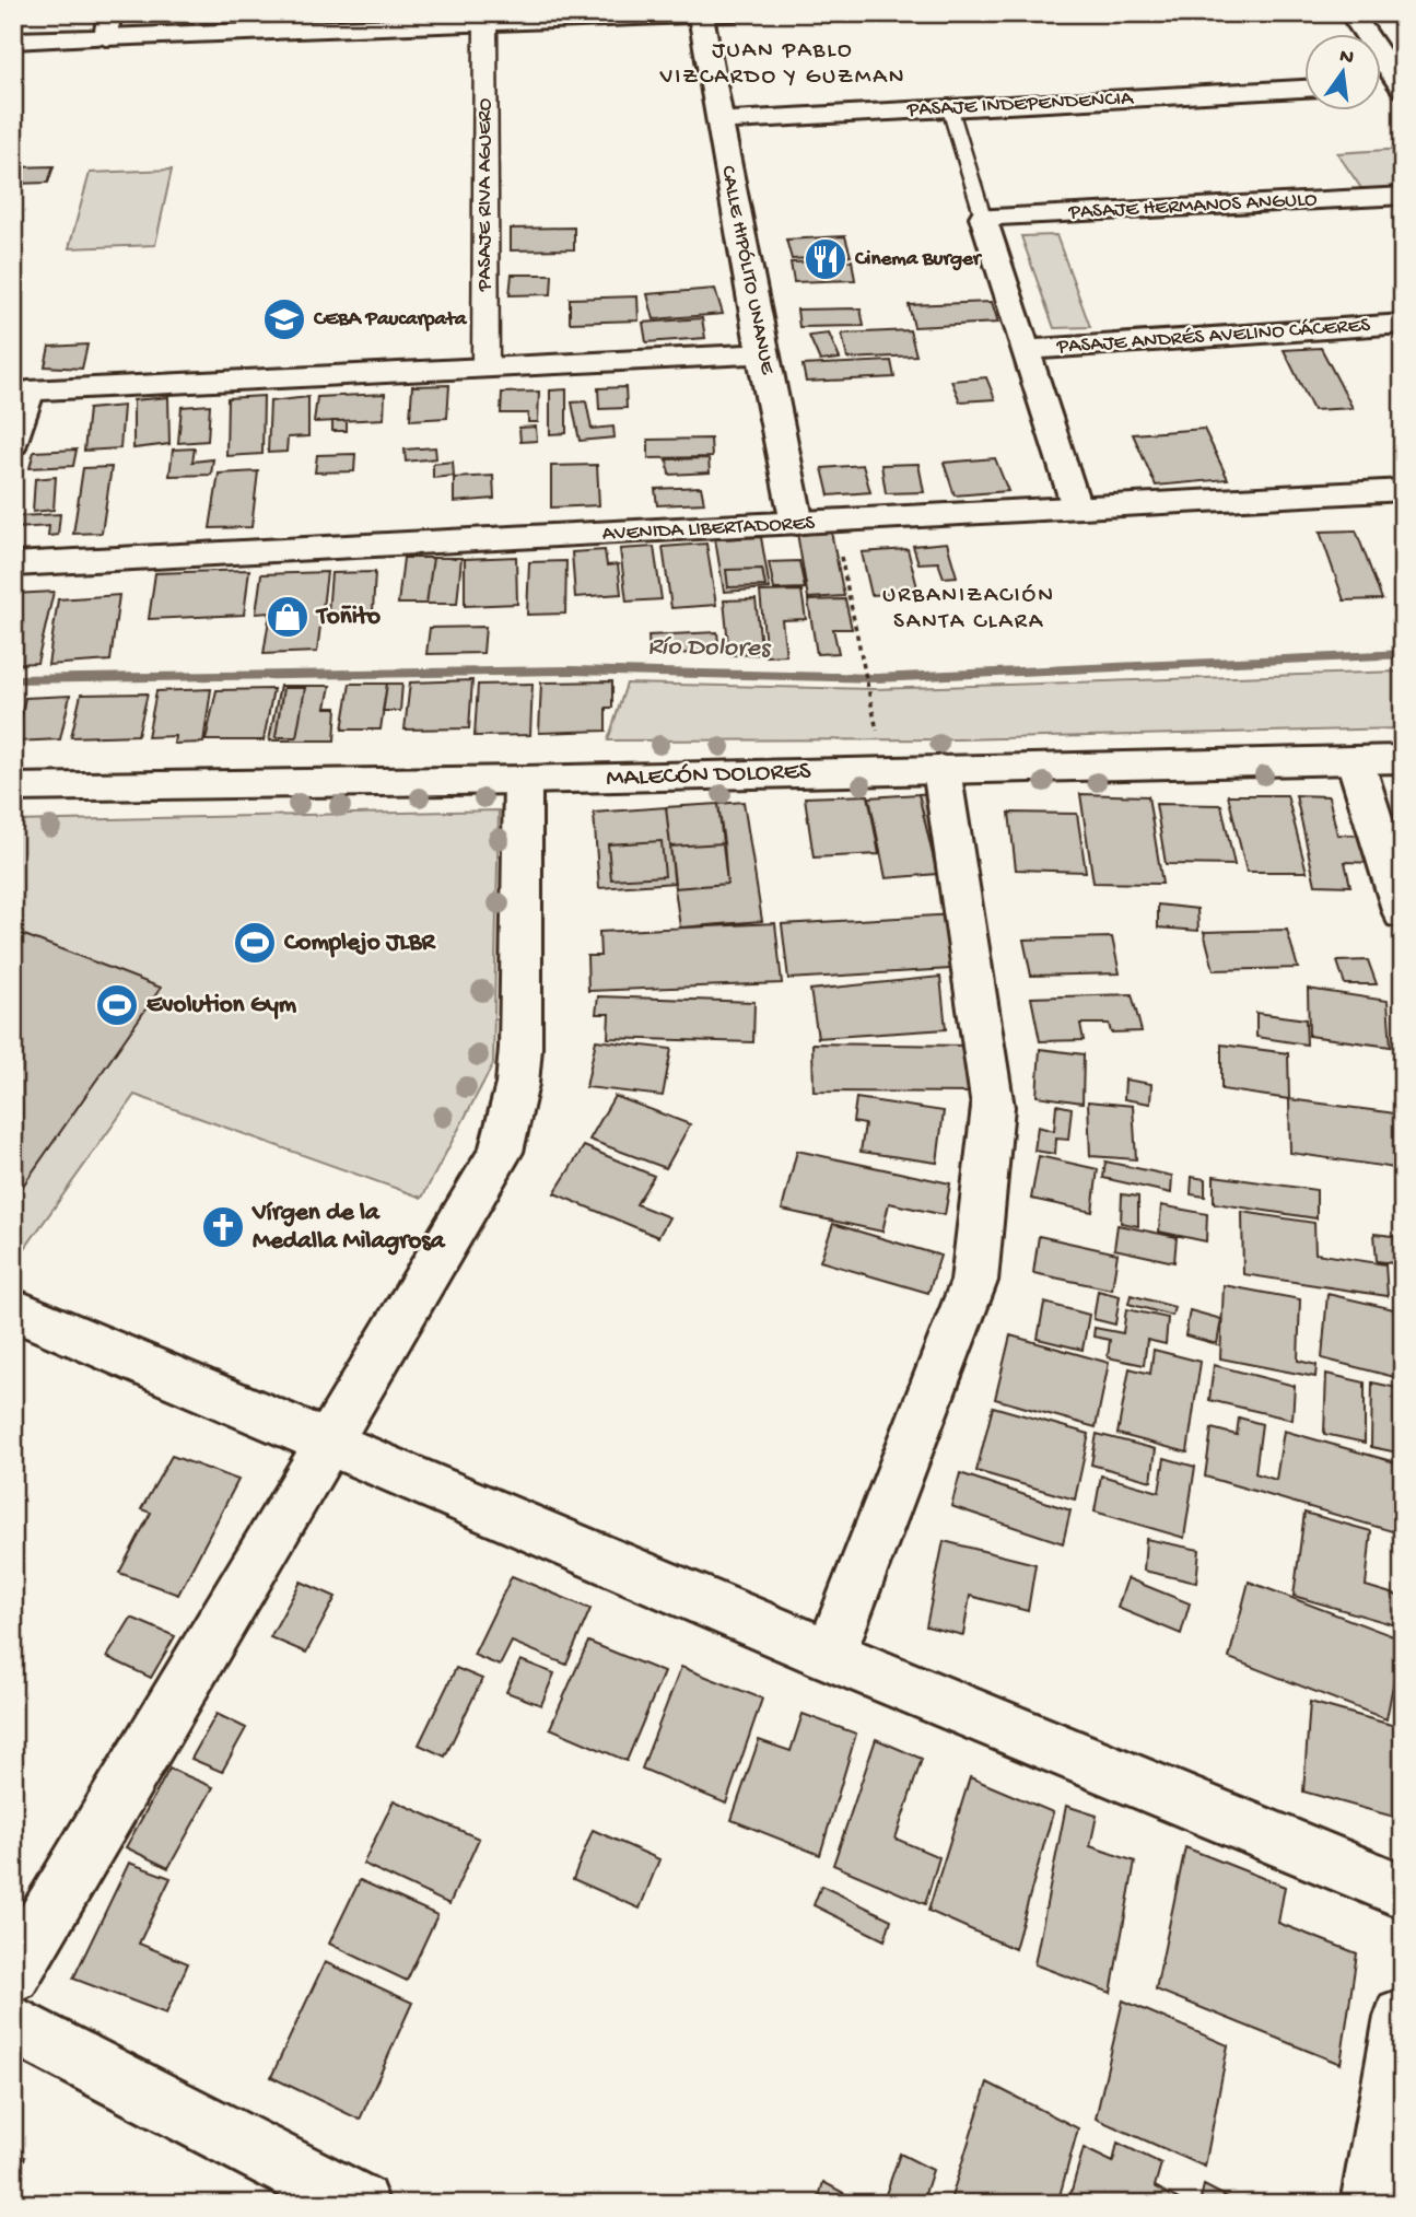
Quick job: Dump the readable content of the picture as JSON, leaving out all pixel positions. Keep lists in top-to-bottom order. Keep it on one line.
{"streets":{"street":["PASAJE INDEPENDENCIA","PASAJE RIVA AGUERO","PASAJE HERMANOS ANGULO","CALLE HIPÓLITO UNANUE","PASAJE ANDRÉS AVELINO CÁCERES","AVENIDA LIBERTADORES","MALECÓN DOLORES"]},"crossings":[["PASAJE INDEPENDENCIA","CALLE HIPÓLITO UNANUE"],["CALLE HIPÓLITO UNANUE","AVENIDA LIBERTADORES"]],"districts":["JUAN PABLO VIZCARDO Y GUZMAN","URBANIZACIÓN SANTA CLARA"],"water":["Río Dolores"],"places":{"restaurant":["Cinema Burger"],"school or university":["CEBA Paucarpata"],"shop":["Toñito"],"sports":["Complejo JLBR","Evolution Gym"],"church":["Vírgen de la Medalla Milagrosa"]},"north":"top"}
